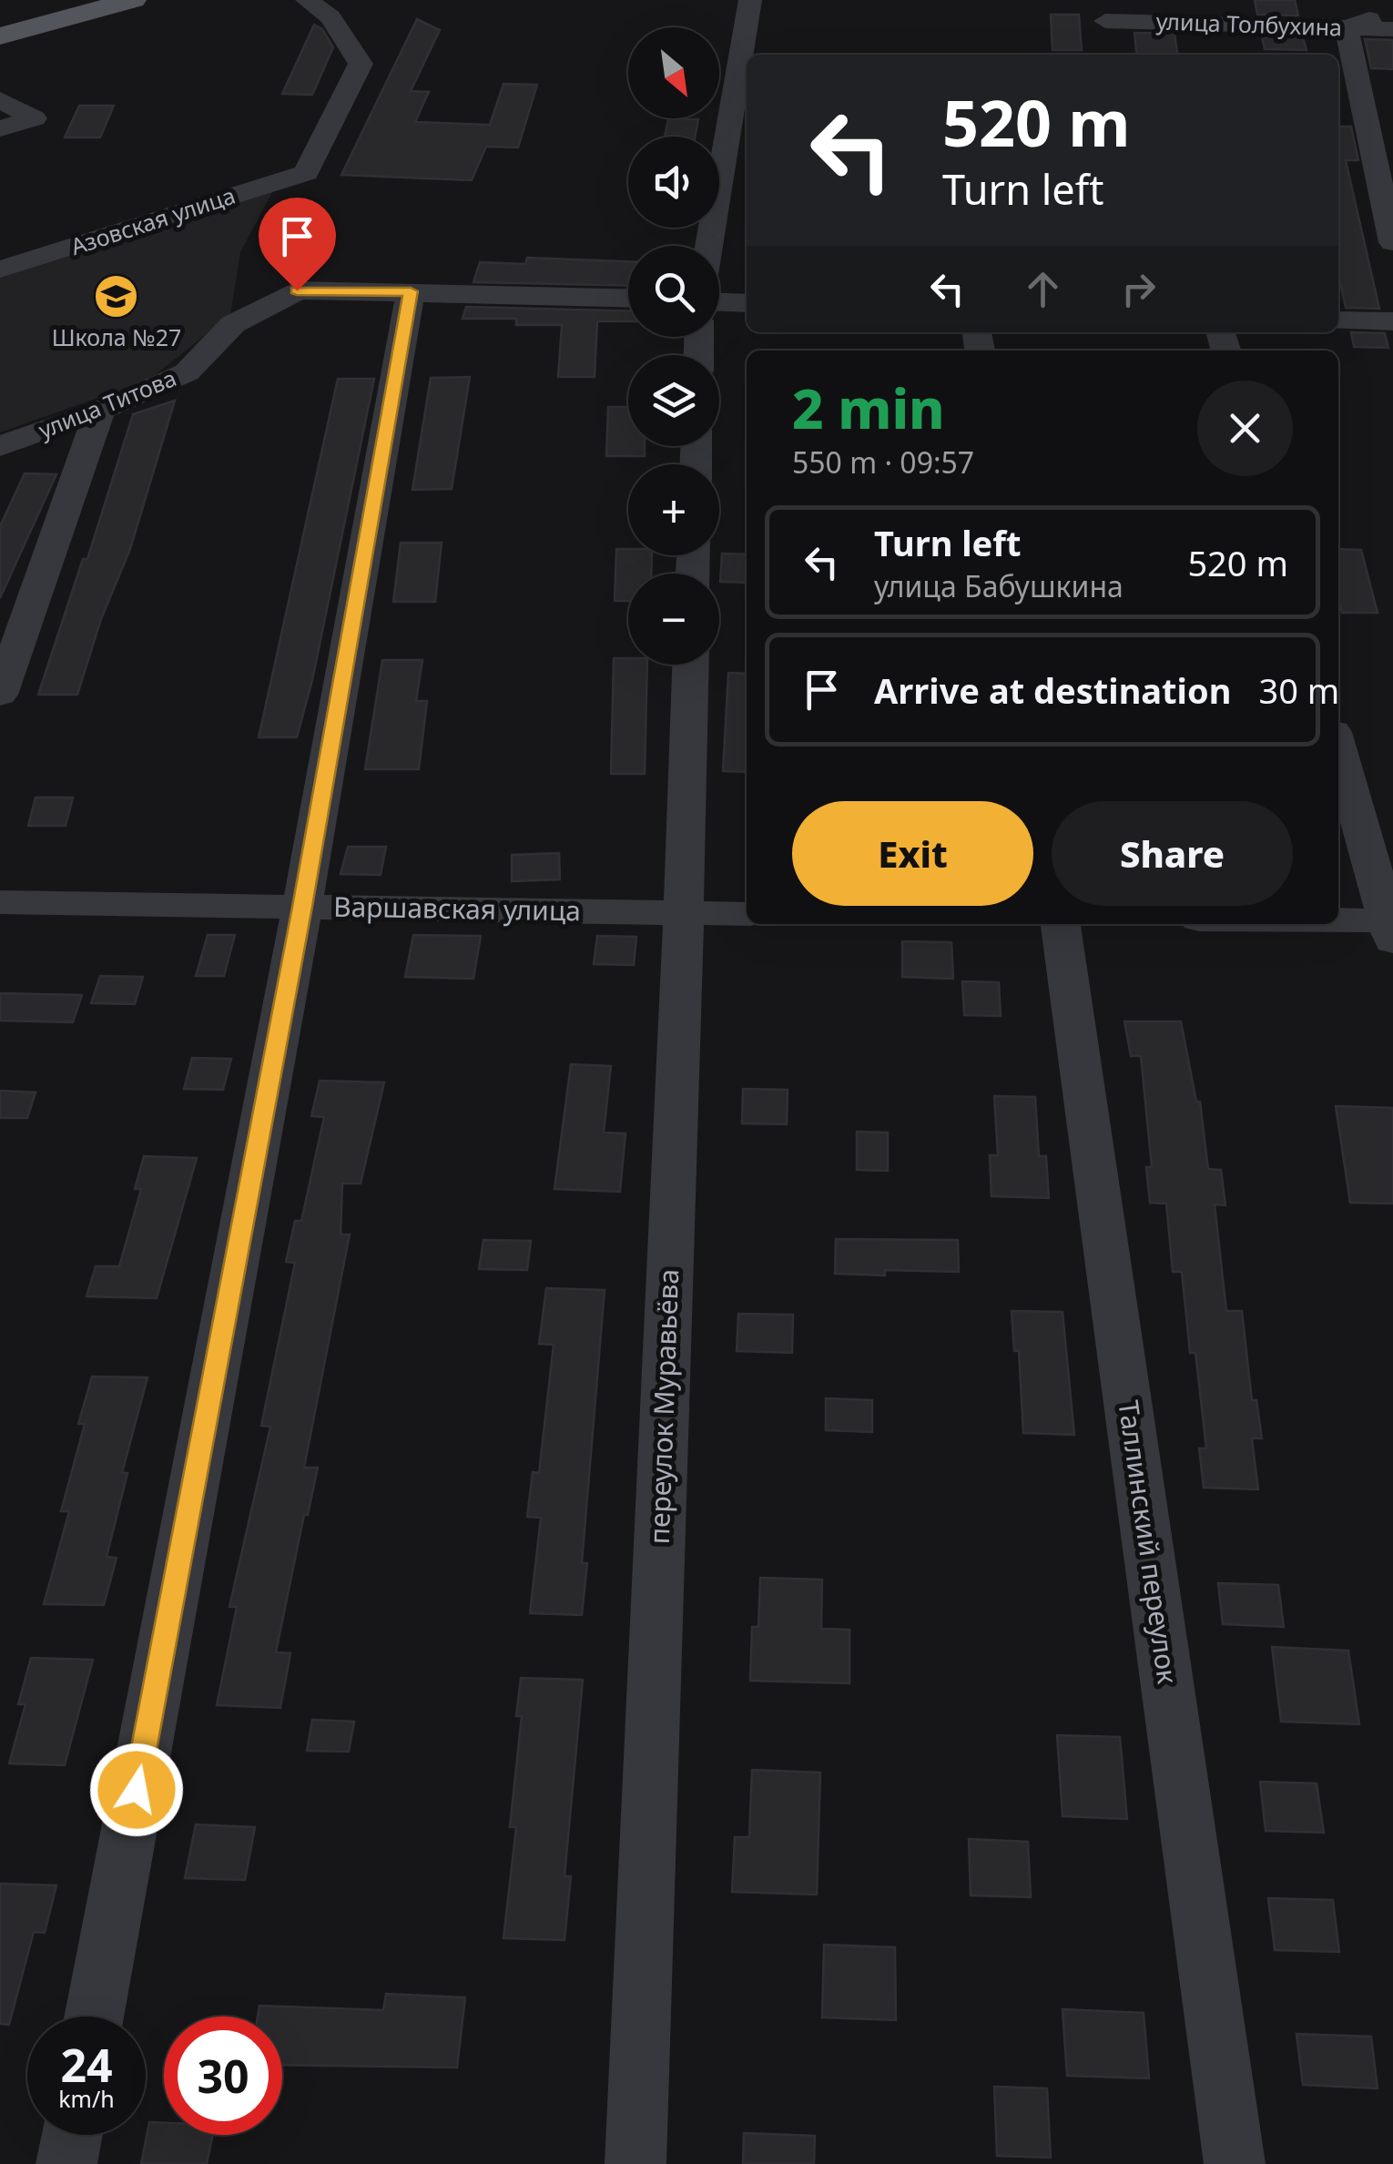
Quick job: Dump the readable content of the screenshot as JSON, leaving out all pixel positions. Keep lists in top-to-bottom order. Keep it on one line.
{"streets":{"street":["улица Толбухина","Азовская улица","улица Титова","Варшавская улица","переулок Муравьёва","Таллинский переулок"]},"crossings":[["Варшавская улица","переулок Муравьёва"]],"places":{"school or university":["Школа №27"]},"north":"bottom right","page":{"map_buttons":["+","−"],"turn":["520 m","Turn left"],"heading":["2 min","550 m · 09:57"],"list":[{"name":"Turn left","note":"улица Бабушкина","value":"520 m"},{"name":"Arrive at destination","value":"30 m"}],"buttons":["Exit","Share"],"speed":"24 km/h","limit":"30"}}
